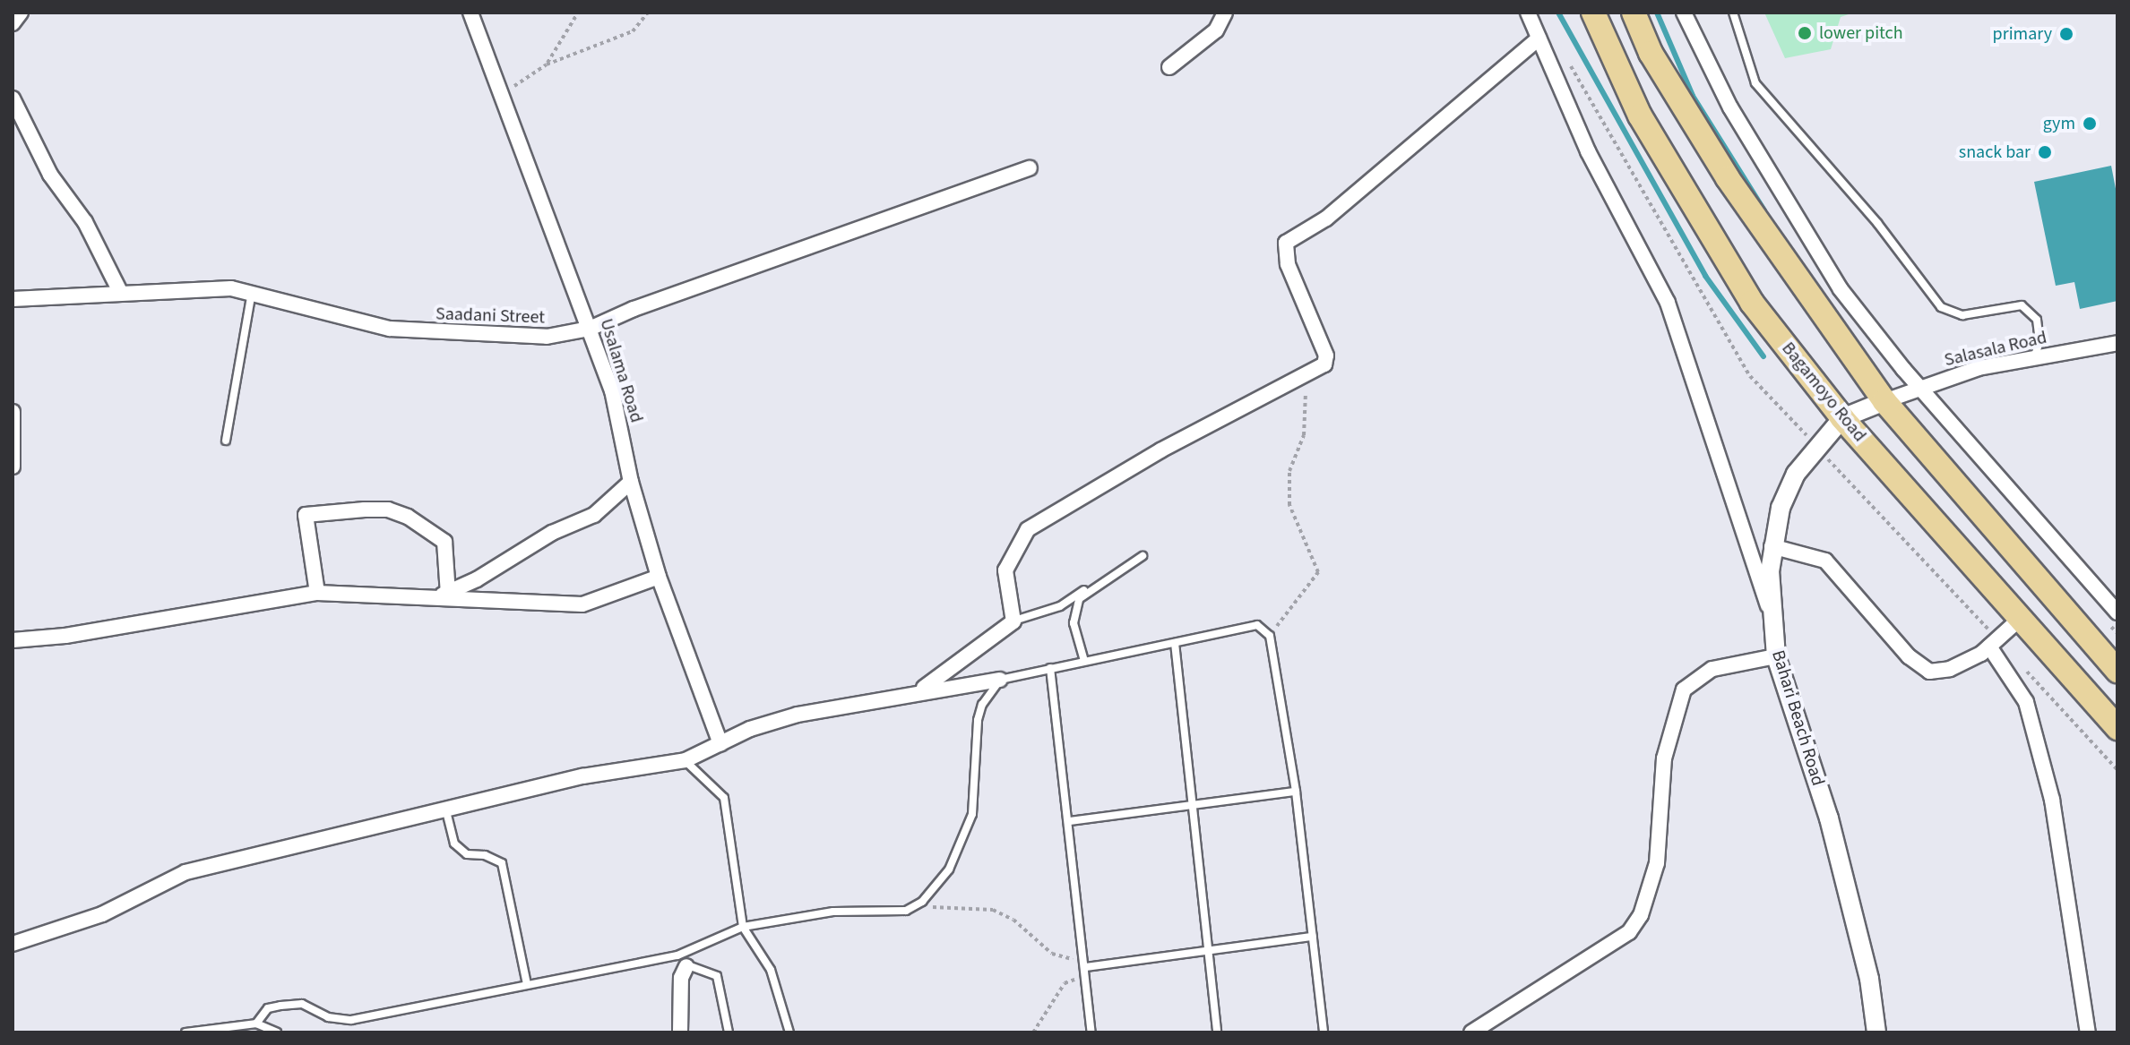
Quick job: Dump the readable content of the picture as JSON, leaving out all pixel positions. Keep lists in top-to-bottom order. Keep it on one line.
{"streets":{"highway":["Bagamoyo Road"],"street":["Saadani Street","Salasala Road","Usalama Road","Bahari Beach Road"]},"crossings":[["Saadani Street","Usalama Road"],["Bagamoyo Road","Bahari Beach Road"]],"places":["lower pitch","primary","gym","snack bar"]}
